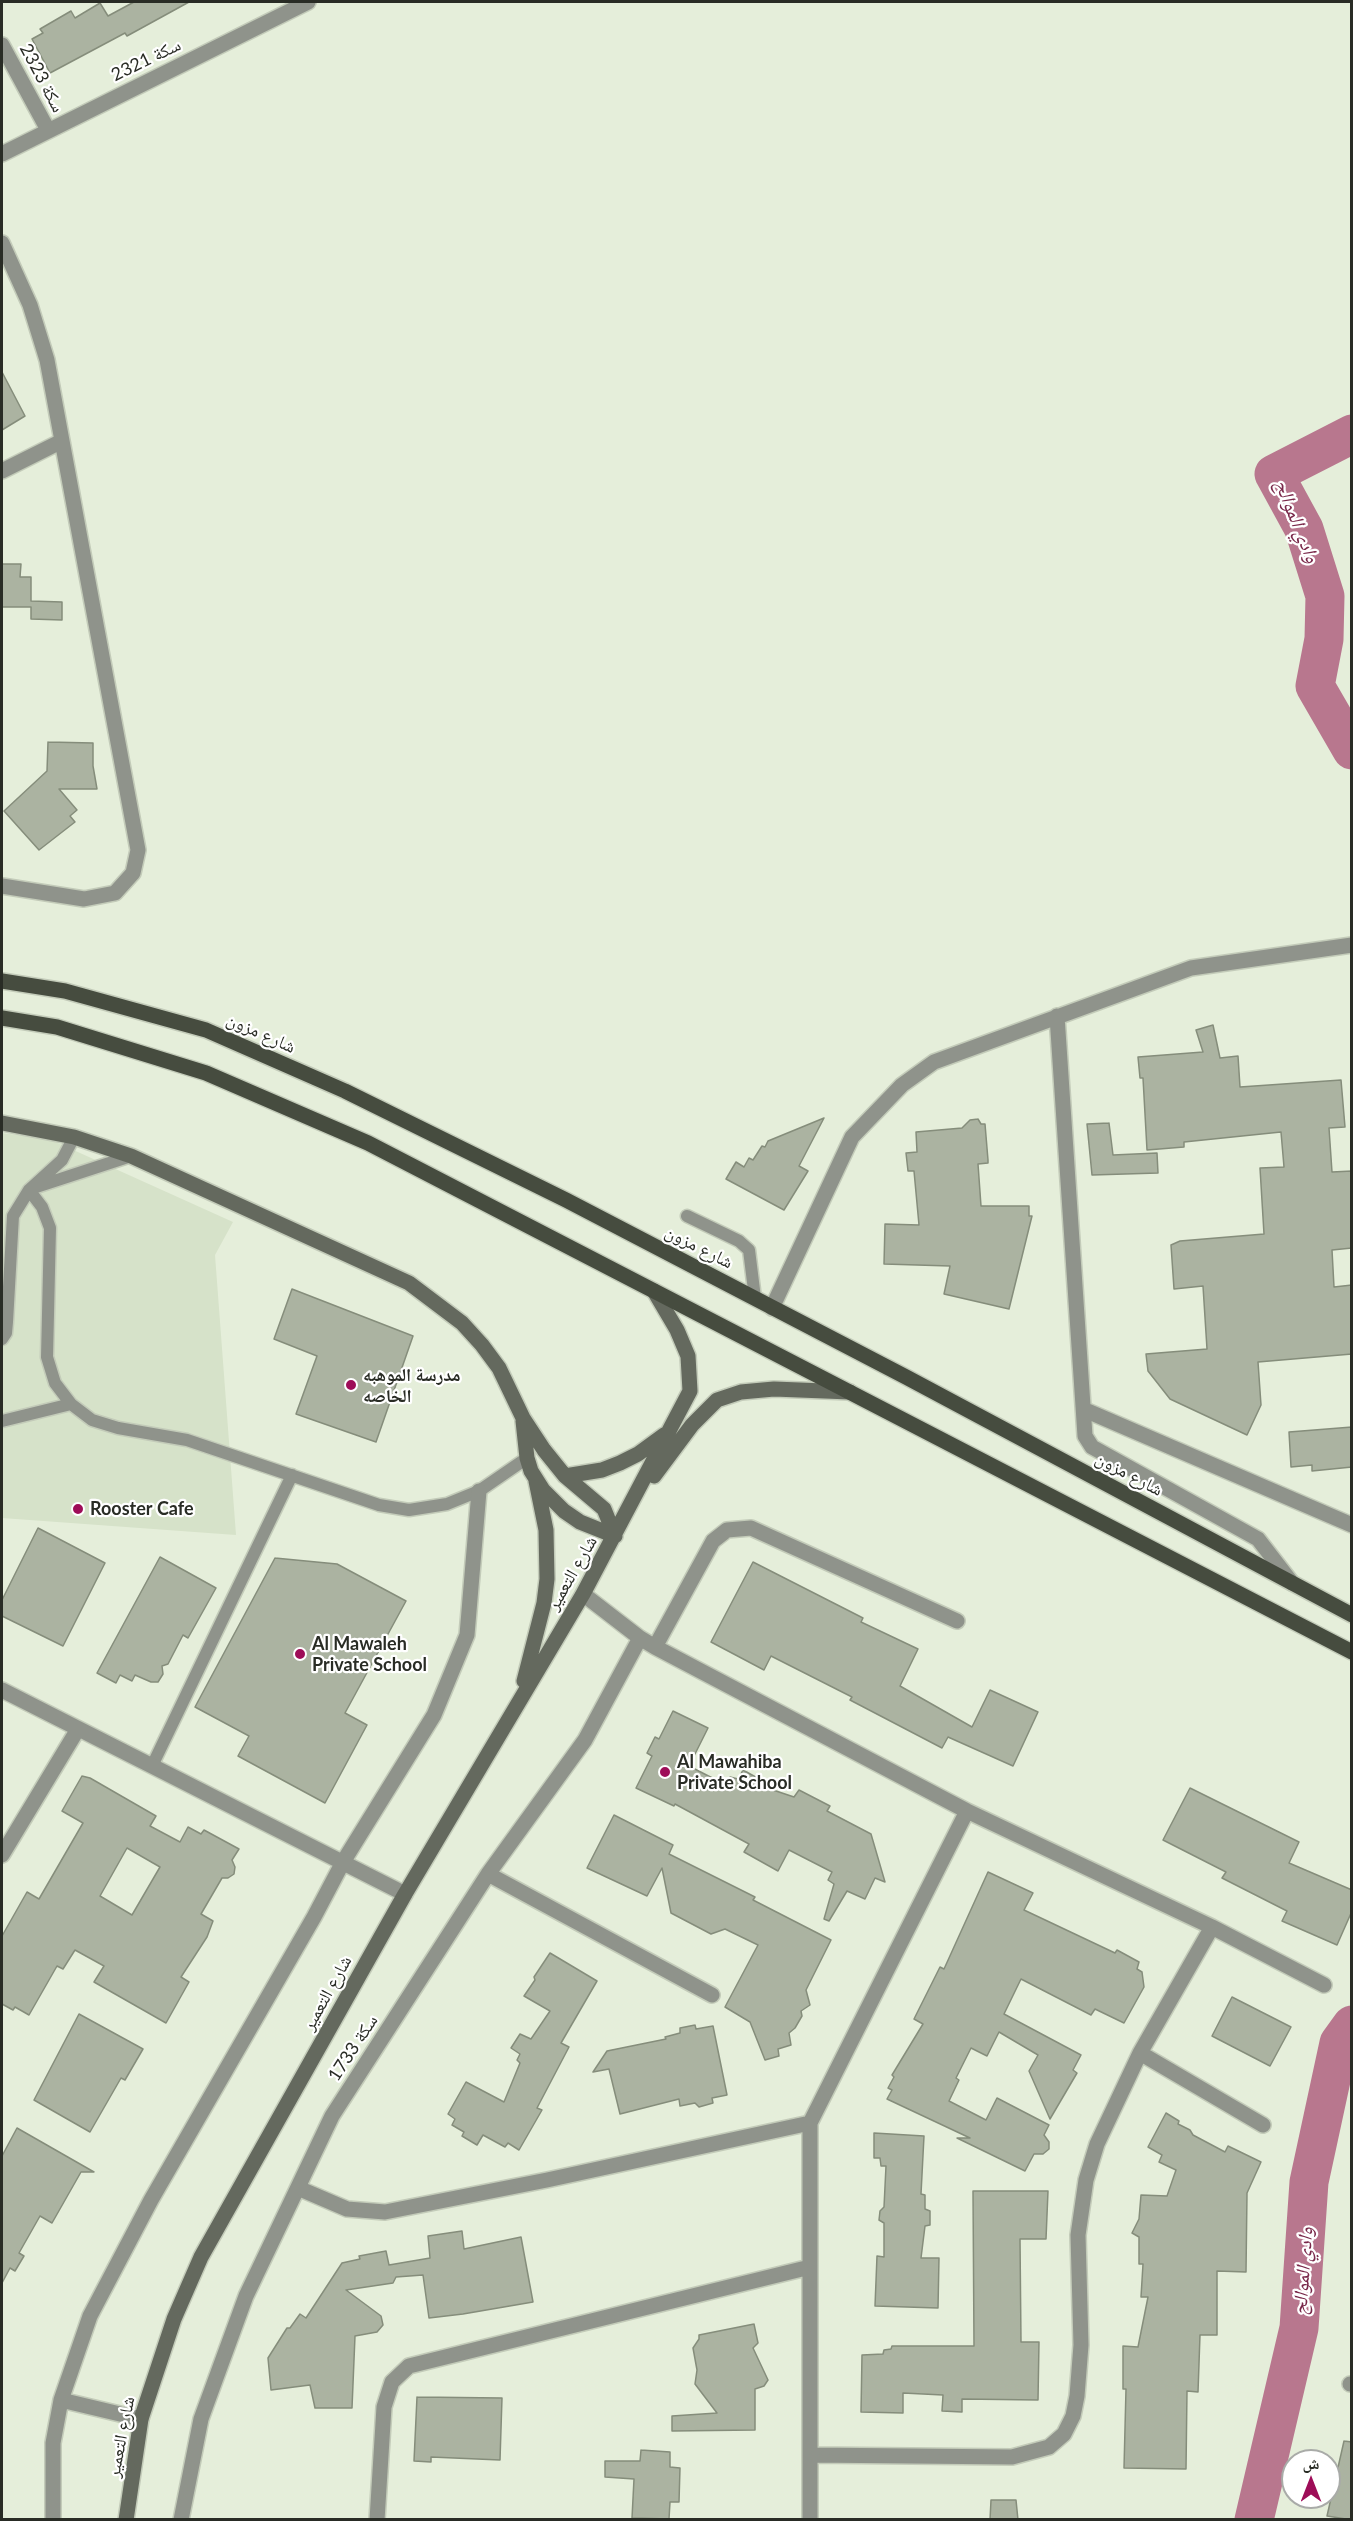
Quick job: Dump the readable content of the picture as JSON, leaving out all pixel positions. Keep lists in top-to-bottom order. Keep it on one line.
{"streets":{"main road":["شارع مزون","شارع التعمير"],"street":["سكة 2321","سكة 2323","سكة 1733"]},"crossings":[["سكة 2321","سكة 2323"]],"water":["وادي الموالح"],"places":["مدرسة الموهبه الخاصه","Rooster Cafe","Al Mawaleh Private School","Al Mawahiba Private School"],"north":"top"}
